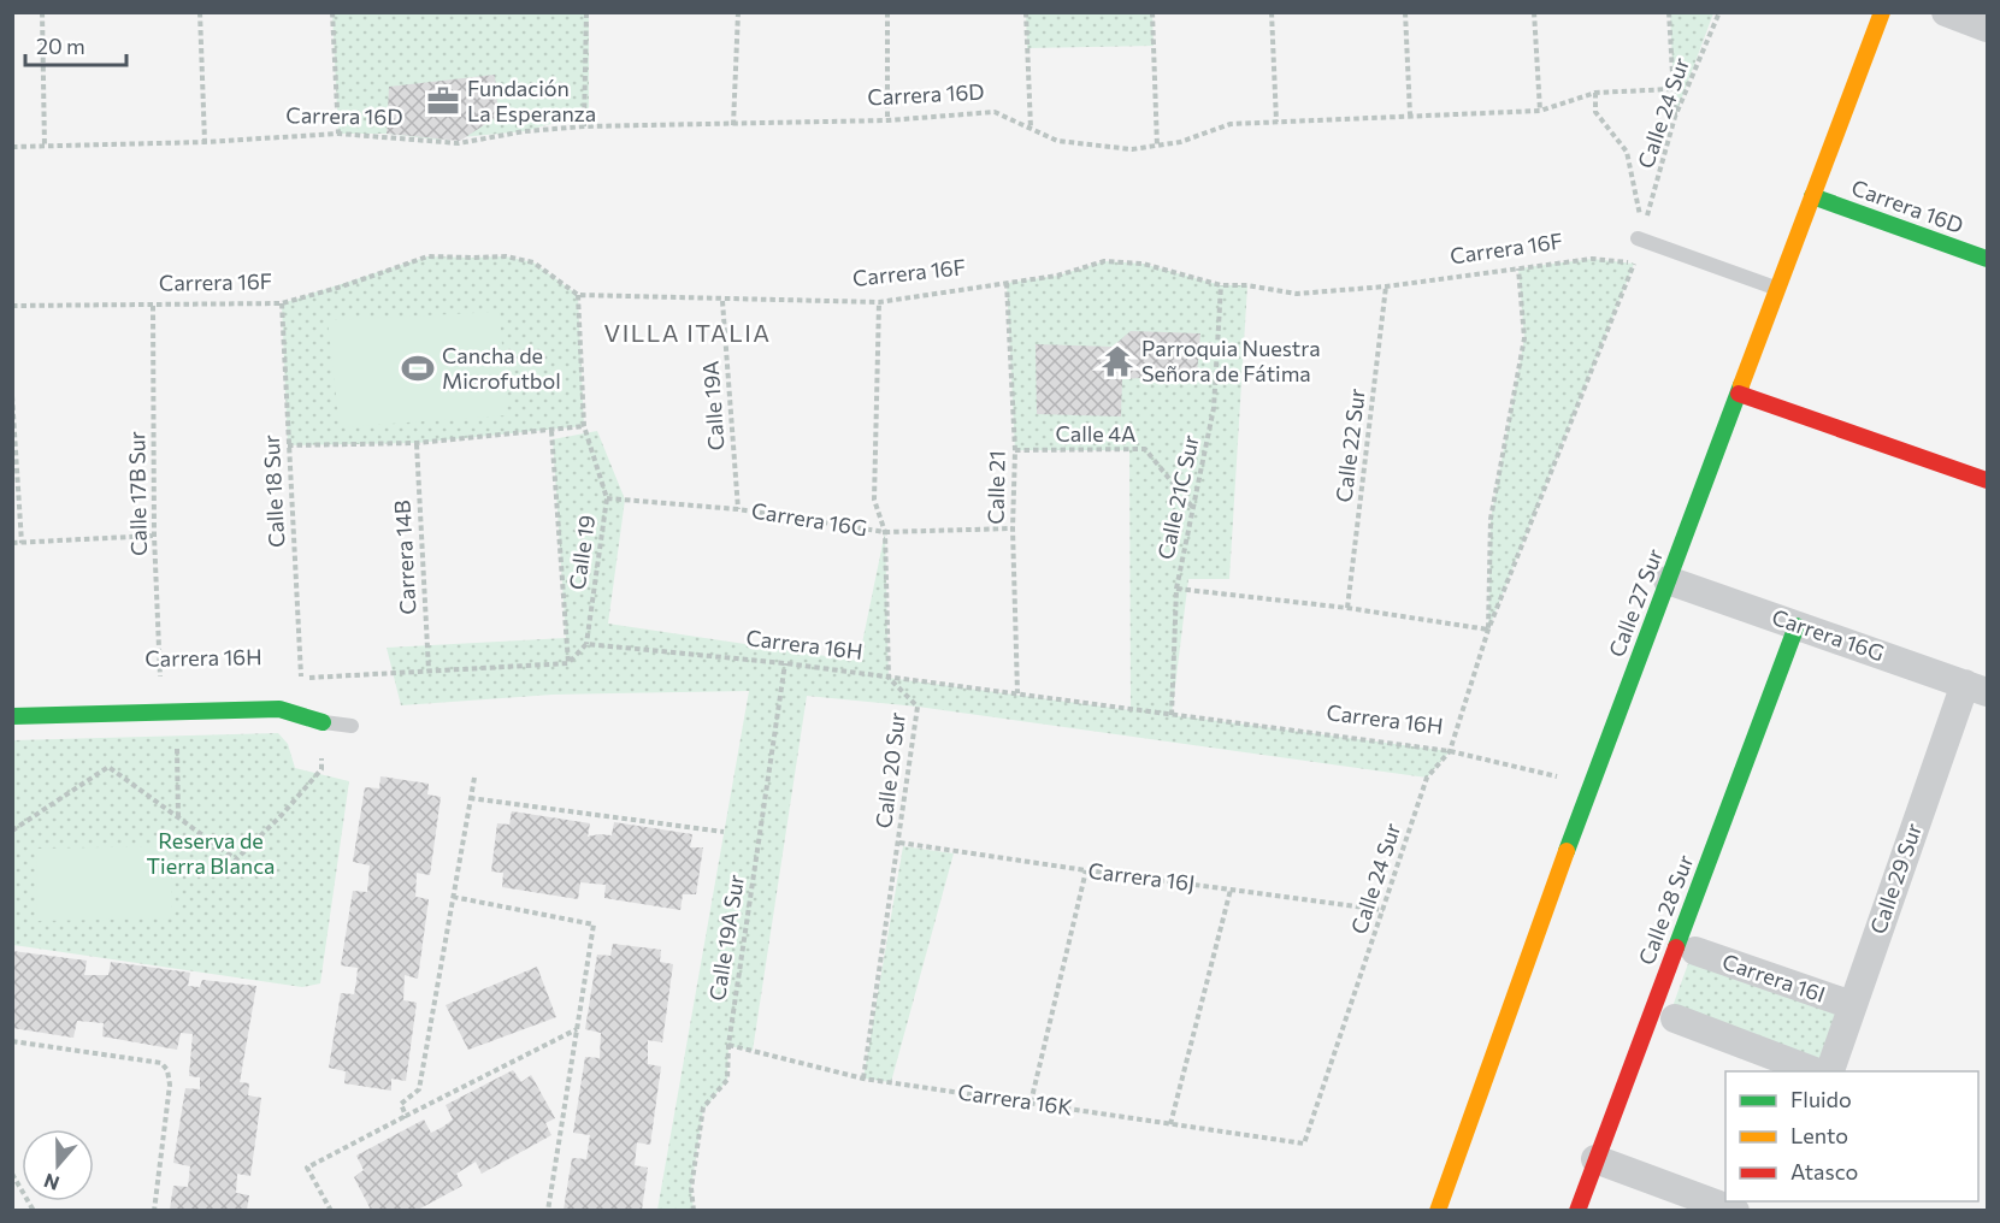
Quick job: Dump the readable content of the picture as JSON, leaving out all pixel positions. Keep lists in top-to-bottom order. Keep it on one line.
{"streets":{"street":["Carrera 16D","Carrera 16G","Calle 27 Sur","Calle 29 Sur","Calle 28 Sur","Carrera 16I"],"path":["Calle 24 Sur","Carrera 16F","Calle 19A","Calle 4A","Calle 22 Sur","Calle 21","Calle 18 Sur","Calle 17B Sur","Calle 21C Sur","Calle 19","Carrera 14B","Carrera 16H","Calle 20 Sur","Carrera 16J","Calle 19A Sur","Carrera 16K"]},"crossings":[["Carrera 16D","Calle 27 Sur"],["Calle 24 Sur","Carrera 16F"],["Calle 24 Sur","Carrera 16H"],["Calle 24 Sur","Carrera 16J"],["Calle 24 Sur","Carrera 16K"],["Carrera 16F","Calle 19A"],["Carrera 16F","Calle 22 Sur"],["Carrera 16F","Calle 21"],["Carrera 16F","Calle 18 Sur"],["Carrera 16F","Calle 17B Sur"],["Carrera 16F","Calle 21C Sur"],["Carrera 16F","Calle 19"],["Calle 19A","Carrera 16G"],["Calle 4A","Calle 21"],["Calle 4A","Calle 21C Sur"],["Calle 21","Carrera 16G"],["Calle 21","Carrera 16H"],["Calle 18 Sur","Carrera 16H"],["Calle 21C Sur","Carrera 16H"],["Carrera 16G","Calle 19"],["Carrera 16G","Calle 27 Sur"],["Carrera 16G","Calle 29 Sur"],["Carrera 16G","Calle 28 Sur"],["Calle 19","Carrera 16H"],["Carrera 14B","Carrera 16H"],["Calle 27 Sur","Carrera 16H"],["Carrera 16H","Calle 20 Sur"],["Carrera 16H","Calle 19A Sur"],["Calle 20 Sur","Carrera 16J"],["Calle 20 Sur","Carrera 16K"],["Calle 29 Sur","Carrera 16I"],["Calle 19A Sur","Carrera 16K"]],"districts":["VILLA ITALIA"],"parks":["Reserva de Tierra Blanca"],"places":{"office":["Fundación La Esperanza"],"temple":["Parroquia Nuestra Señora de Fátima"],"sports":["Cancha de Microfutbol"]},"legend":["Fluido","Lento","Atasco"],"scale_bar":"20 m","north":"bottom"}
